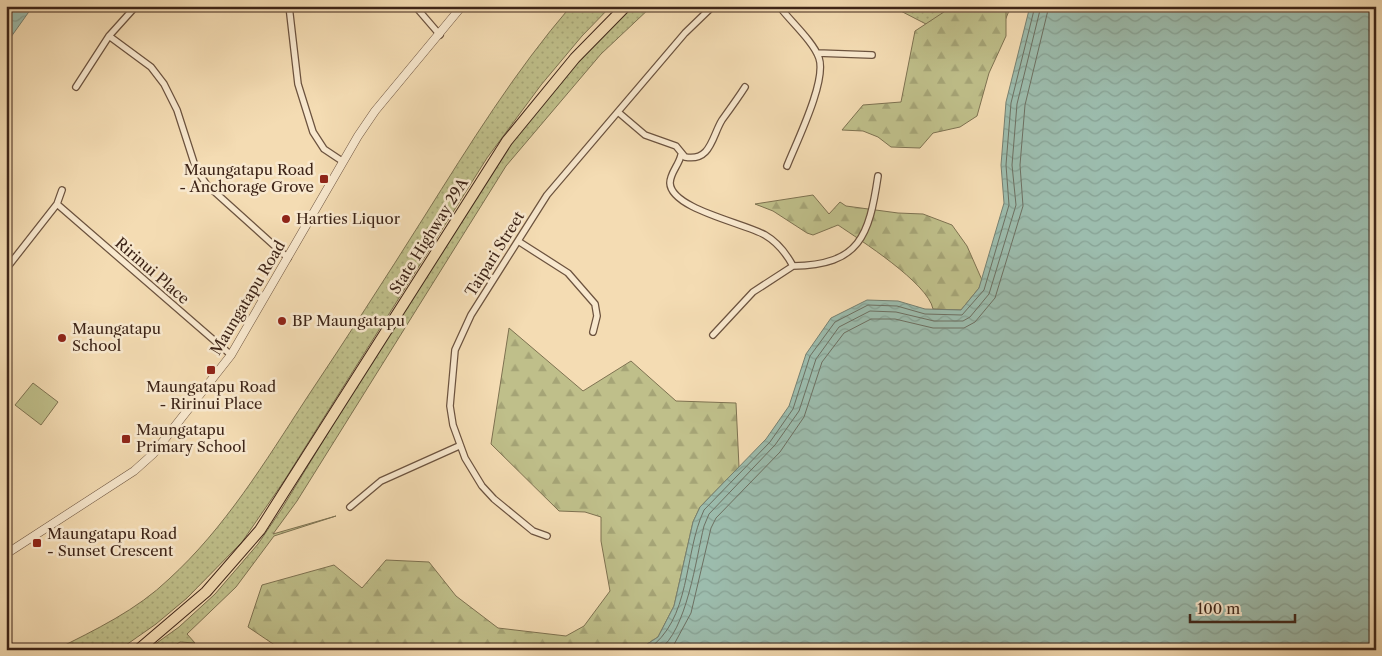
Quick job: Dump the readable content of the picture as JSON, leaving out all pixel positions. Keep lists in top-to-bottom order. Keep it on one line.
{"streets":{"highway":["State Highway 29A"],"street":["Taipari Street","Ririnui Place","Maungatapu Road"]},"crossings":[["Ririnui Place","Maungatapu Road"]],"places":{"transit":["Maungatapu Road - Anchorage Grove","Maungatapu Road - Ririnui Place","Maungatapu Primary School","Maungatapu Road - Sunset Crescent"],"other":["Harties Liquor","BP Maungatapu","Maungatapu School"]},"scale_bar":"100 m"}
